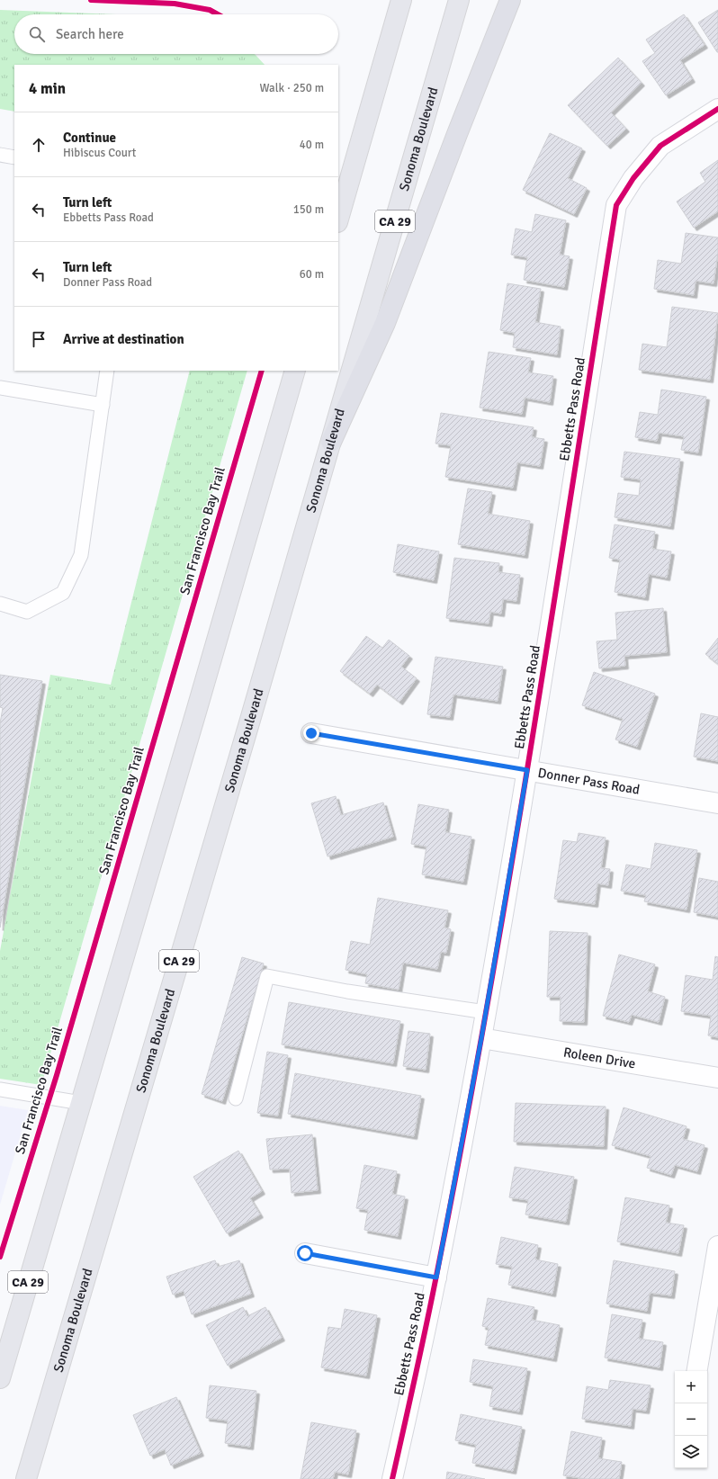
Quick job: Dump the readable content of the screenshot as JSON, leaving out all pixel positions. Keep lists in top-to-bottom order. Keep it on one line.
{"streets":{"highway":["Sonoma Boulevard","CA 29"],"street":["Ebbetts Pass Road","Donner Pass Road","Roleen Drive"],"cycle path":["San Francisco Bay Trail"]},"crossings":[["Ebbetts Pass Road","Donner Pass Road"],["Ebbetts Pass Road","Roleen Drive"]],"page":{"search":"Search here","heading":["4 min","Walk · 250 m"],"list":[["Continue","Hibiscus Court","40 m"],["Turn left","Ebbetts Pass Road","150 m"],["Turn left","Donner Pass Road","60 m"],"Arrive at destination"],"map_buttons":["+","−"]}}
